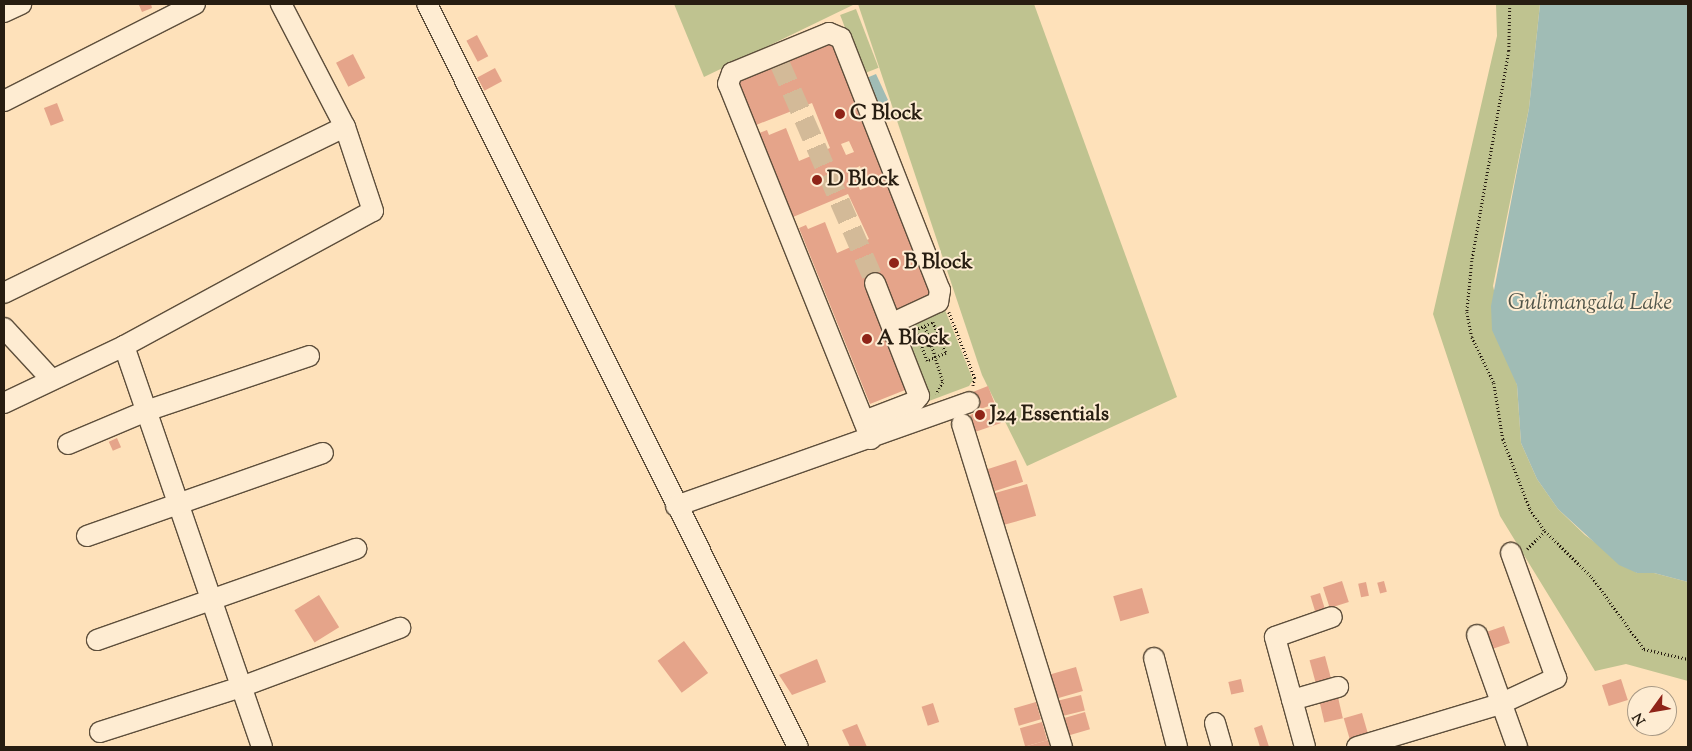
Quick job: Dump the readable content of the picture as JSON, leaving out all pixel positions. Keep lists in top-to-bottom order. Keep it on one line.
{"water":["Gulimangala Lake"],"places":["C Block","D Block","B Block","A Block","J24 Essentials"],"north":"bottom left"}
